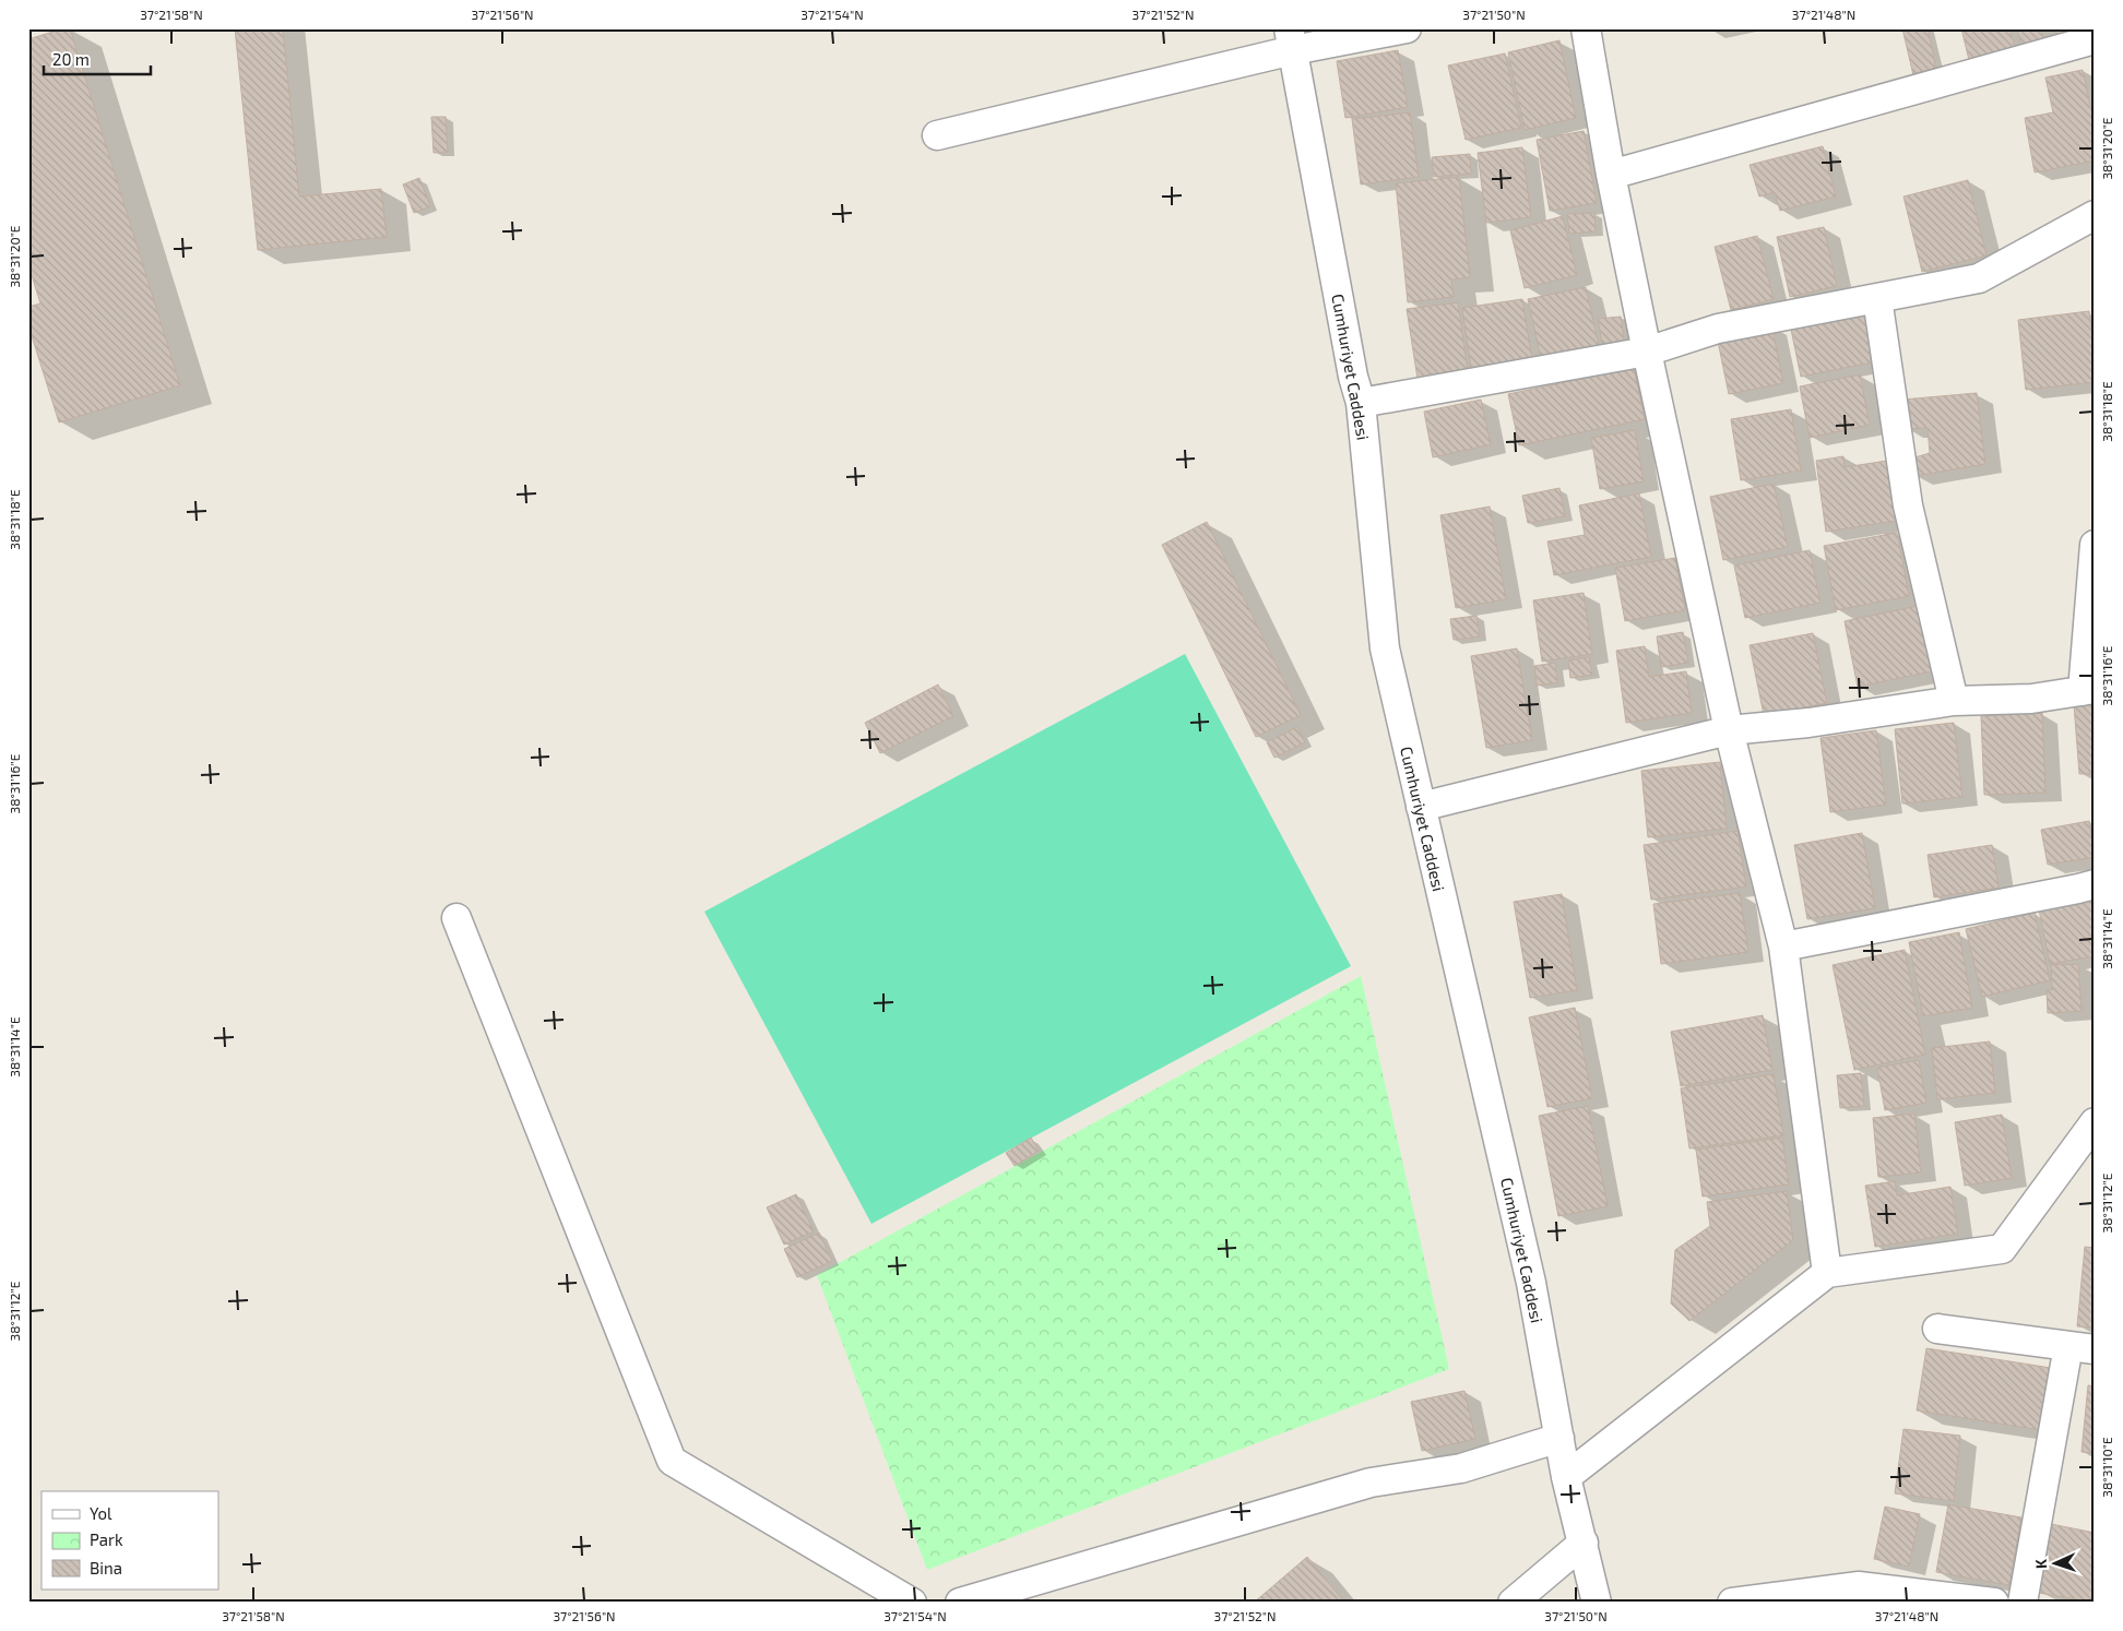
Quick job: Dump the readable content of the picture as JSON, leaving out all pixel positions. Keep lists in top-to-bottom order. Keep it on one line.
{"streets":{"street":["Cumhuriyet Caddesi"]},"legend":["Yol","Park","Bina"],"scale_bar":"20 m","north":"left","coordinates":["37°21'58\"N","37°21'56\"N","37°21'54\"N","37°21'52\"N","37°21'50\"N","37°21'48\"N","38°31'20\"E","38°31'18\"E","38°31'16\"E","38°31'14\"E","38°31'12\"E","38°31'10\"E"]}
